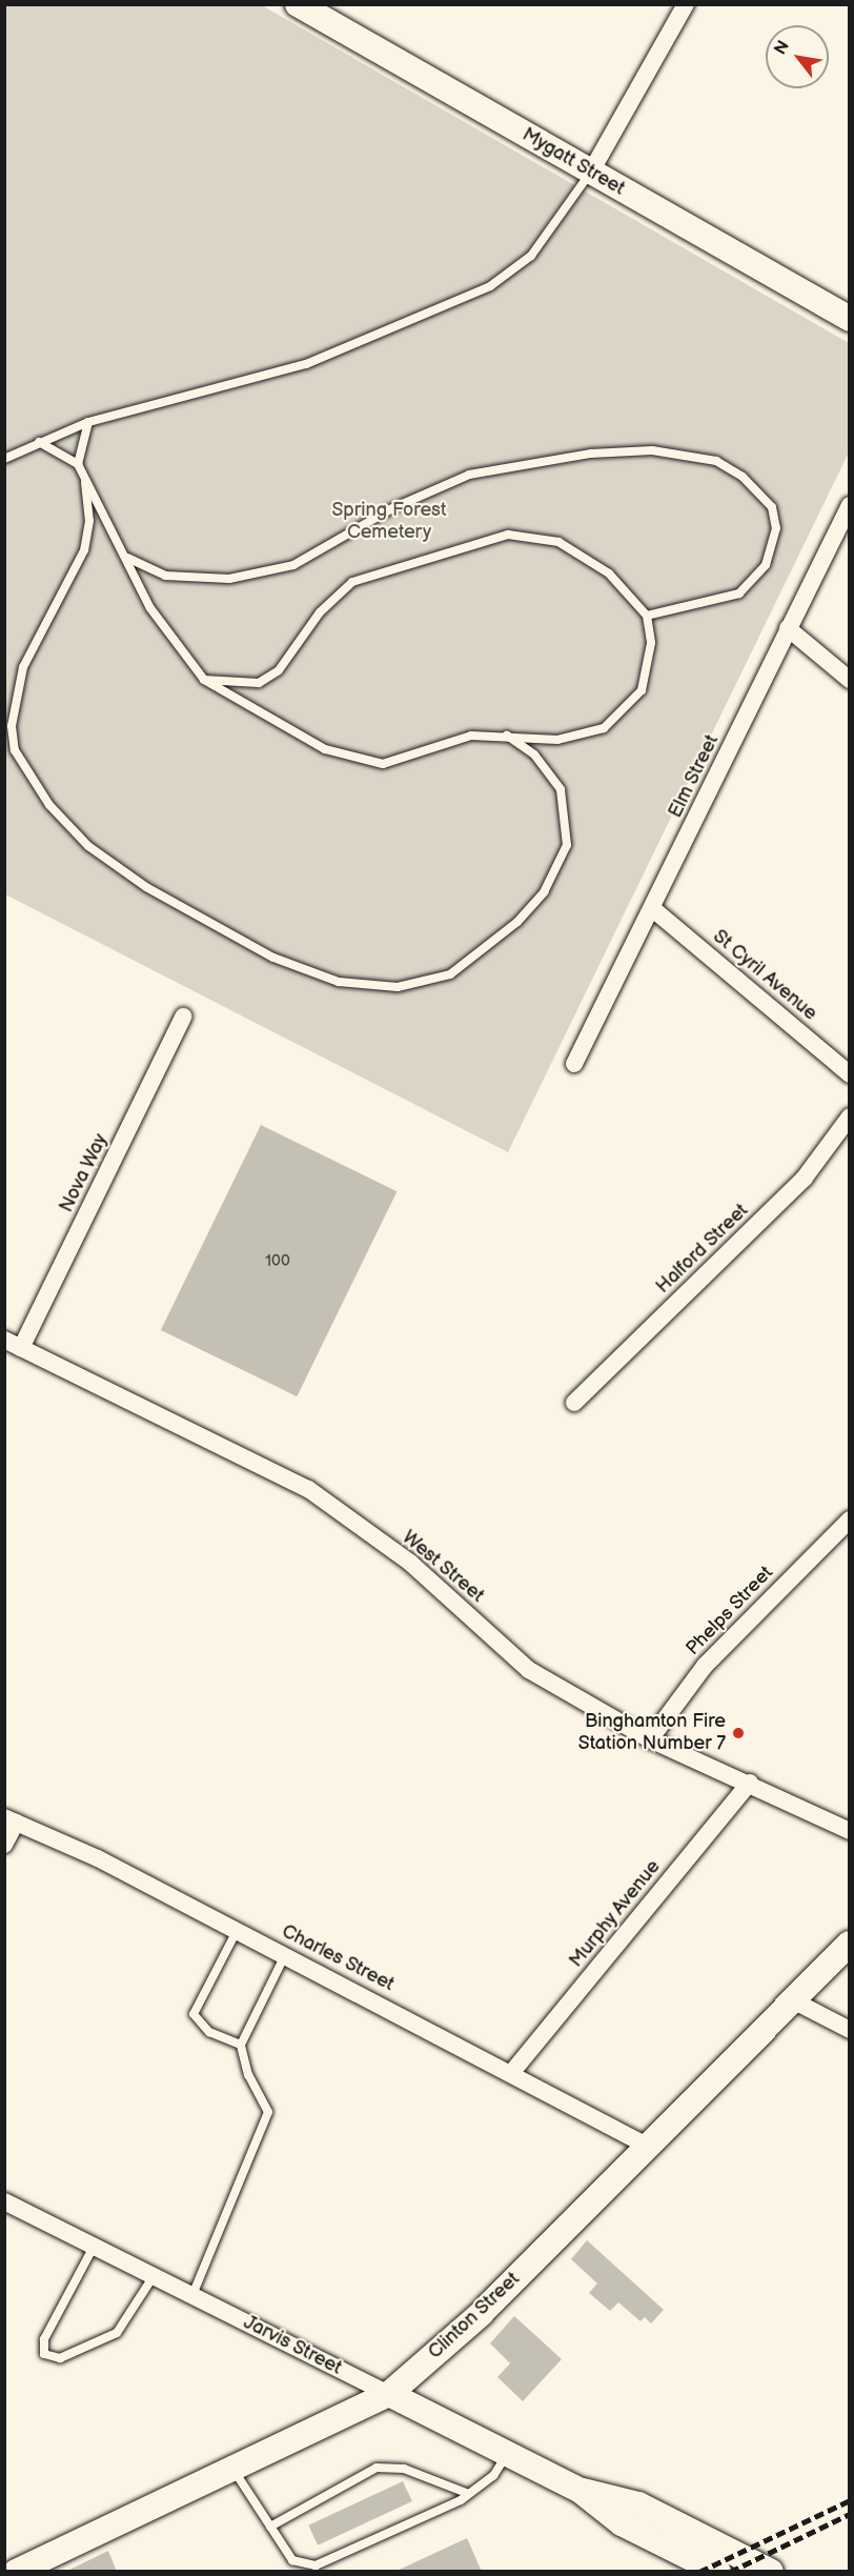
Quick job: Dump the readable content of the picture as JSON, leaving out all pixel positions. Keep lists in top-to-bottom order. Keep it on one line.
{"streets":{"street":["Mygatt Street","Elm Street","St Cyril Avenue","Nova Way","Halford Street","West Street","Phelps Street","Murphy Avenue","Charles Street","Clinton Street","Jarvis Street"]},"crossings":[["Elm Street","St Cyril Avenue"],["Nova Way","West Street"],["West Street","Phelps Street"],["West Street","Murphy Avenue"],["Murphy Avenue","Charles Street"],["Charles Street","Clinton Street"],["Clinton Street","Jarvis Street"]],"parks":["Spring Forest Cemetery"],"places":["Binghamton Fire Station Number 7"],"house_numbers":["100"],"north":"top left"}
